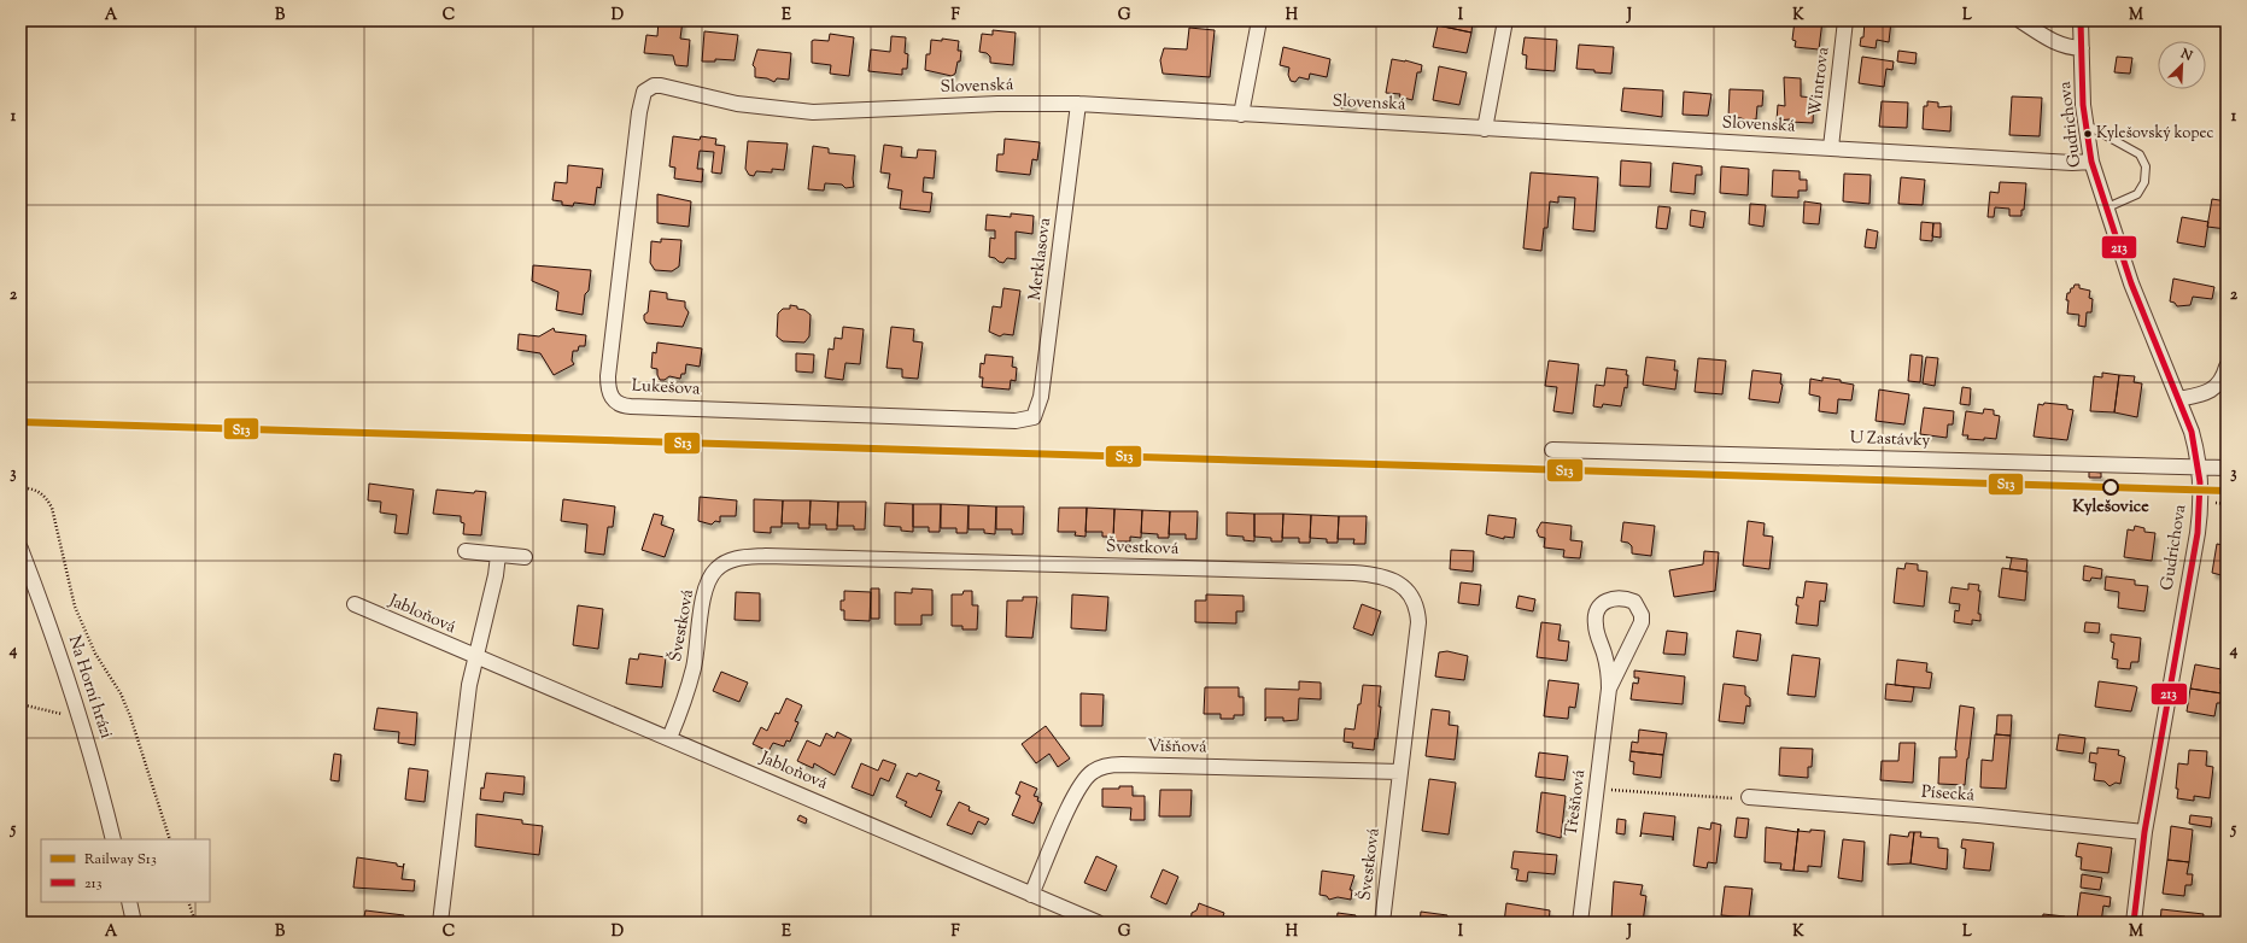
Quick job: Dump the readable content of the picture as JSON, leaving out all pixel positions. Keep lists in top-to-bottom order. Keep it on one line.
{"streets":{"street":["Wintrova","Slovenská","Gudrichova","Merklasova","Lukešova","U Zastávky","Švestková","Jabloňová","Na Horní hrázi","Višňová","Písecká","Třešňová"]},"crossings":[["Wintrova","Slovenská"],["Slovenská","Gudrichova"],["Slovenská","Merklasova"],["Slovenská","Lukešova"],["Gudrichova","U Zastávky"],["Gudrichova","Písecká"],["Merklasova","Lukešova"],["Švestková","Jabloňová"],["Švestková","Višňová"],["Jabloňová","Višňová"]],"places":["Kylešovský kopec","Kylešovice"],"lines":["transit line 213","rail line S13"],"legend":["Railway S13","213"],"north":"top right","grid":{"columns":["A","B","C","D","E","F","G","H","I","J","K","L","M"],"rows":["1","2","3","4","5"]}}
